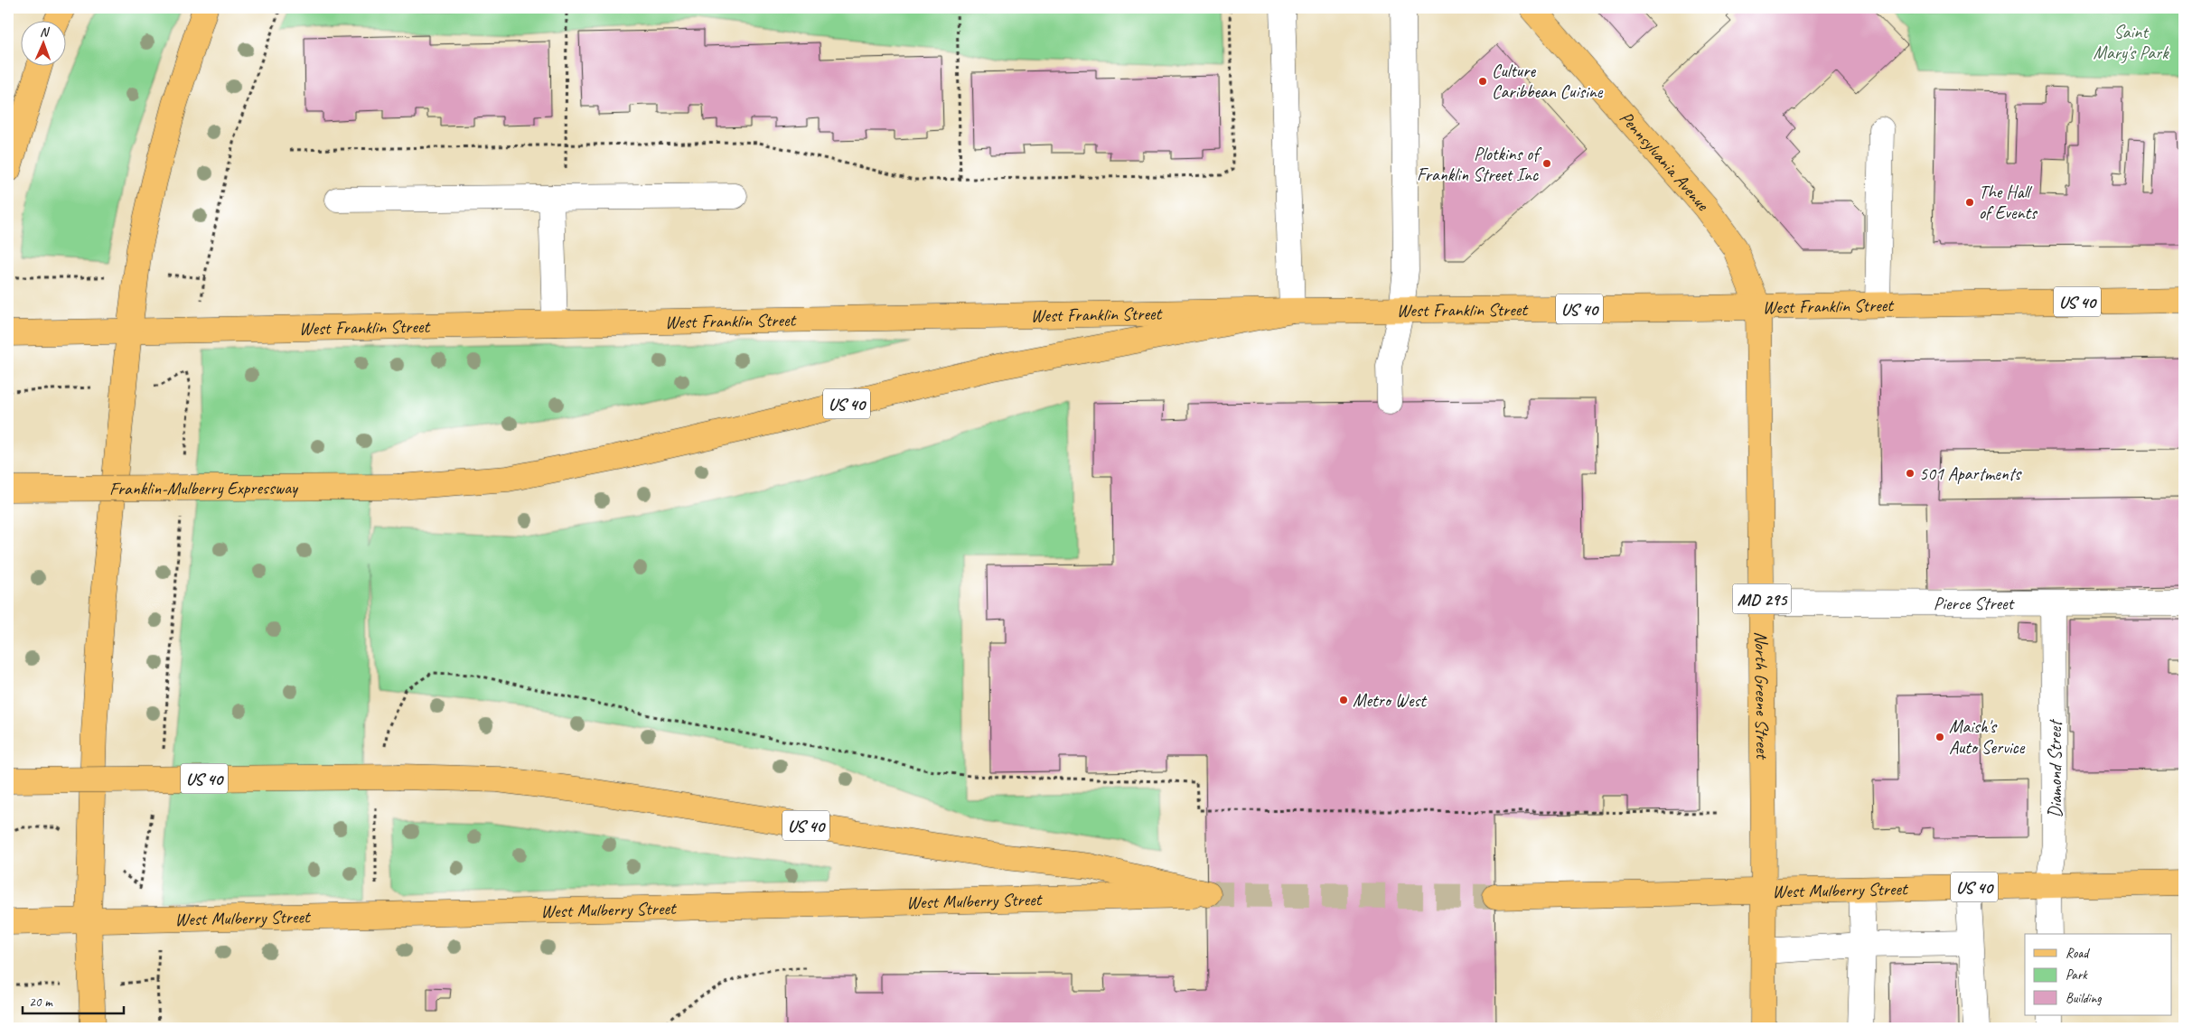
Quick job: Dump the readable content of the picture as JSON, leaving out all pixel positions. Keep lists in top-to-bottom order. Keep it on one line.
{"streets":{"main road":["Pennsylvania Avenue","US 40","West Franklin Street","Franklin-Mulberry Expressway","MD 295","North Greene Street","West Mulberry Street"],"lane":["Pierce Street","Diamond Street"]},"crossings":[["Pennsylvania Avenue","West Franklin Street"],["Pennsylvania Avenue","North Greene Street"],["West Franklin Street","Franklin-Mulberry Expressway"],["West Franklin Street","North Greene Street"],["Pierce Street","North Greene Street"],["Pierce Street","Diamond Street"],["North Greene Street","West Mulberry Street"],["Diamond Street","West Mulberry Street"]],"parks":["Saint Mary's Park"],"places":["Culture Caribbean Cuisine","Plotkins of Franklin Street Inc","The Hall of Events","501 Apartments","Metro West","Maish's Auto Service"],"legend":["Road","Park","Building"],"scale_bar":"20 m","north":"top"}
